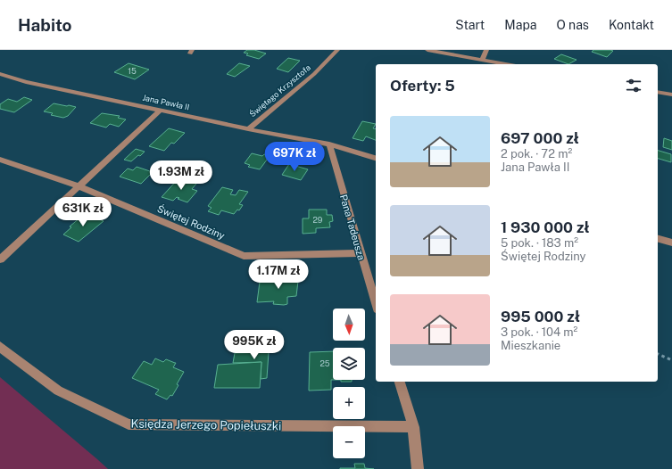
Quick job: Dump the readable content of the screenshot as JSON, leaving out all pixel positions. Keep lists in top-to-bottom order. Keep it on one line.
{"streets":{"street":["Świętego Krzysztofa","Jana Pawła II","Świętej Rodziny","Pana Tadeusza","Księdza Jerzego Popiełuszki"]},"crossings":[["Świętego Krzysztofa","Jana Pawła II"],["Jana Pawła II","Pana Tadeusza"],["Świętej Rodziny","Pana Tadeusza"]],"house_numbers":["15","29","25"],"north":"bottom","page":{"header":"Habito","nav":["Start","Mapa","O nas","Kontakt"],"heading":"Oferty: 5","list":[{"name":"697 000 zł","note":"2 pok. · 72 m² · Jana Pawła II"},{"name":"1 930 000 zł","note":"5 pok. · 183 m² · Świętej Rodziny"},{"name":"995 000 zł","note":"3 pok. · 104 m² · Mieszkanie"}],"price":["697K zł","1.93M zł","631K zł","1.17M zł","995K zł"],"map_buttons":["+","−"]}}
